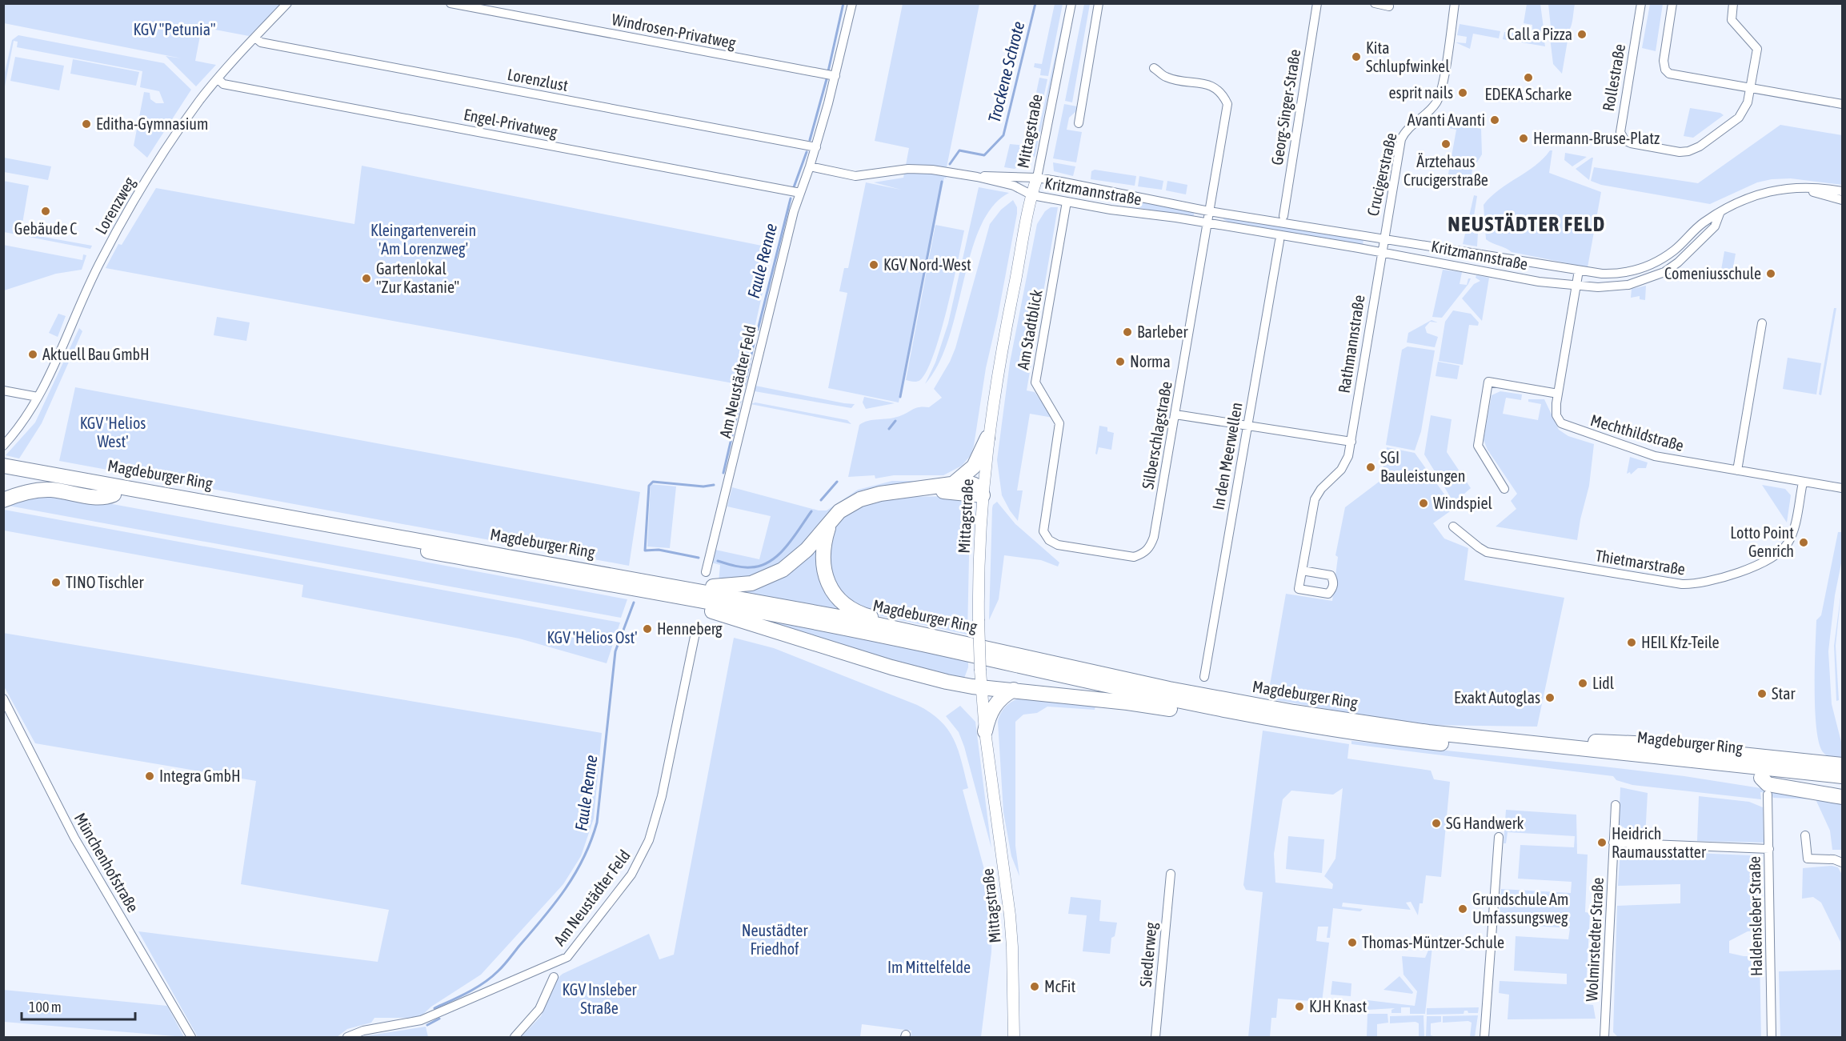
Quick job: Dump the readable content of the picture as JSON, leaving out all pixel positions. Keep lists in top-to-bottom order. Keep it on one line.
{"streets":{"highway":["Magdeburger Ring"],"street":["Windrosen-Privatweg","Rollestraße","Lorenzlust","Georg-Singer-Straße","Engel-Privatweg","Mittagstraße","Crucigerstraße","Kritzmannstraße","Lorenzweg","Am Stadtblick","Rathmannstraße","Am Neustädter Feld","Mechthildstraße","Silberschlagstraße","In den Meerwellen","Thietmarstraße","Münchenhofstraße","Haldensleber Straße","Wolmirstedter Straße","Siedlerweg"]},"crossings":[["Windrosen-Privatweg","Am Neustädter Feld"],["Lorenzlust","Lorenzweg"],["Lorenzlust","Am Neustädter Feld"],["Engel-Privatweg","Lorenzweg"],["Engel-Privatweg","Am Neustädter Feld"],["Mittagstraße","Kritzmannstraße"],["Crucigerstraße","Kritzmannstraße"],["Crucigerstraße","Rathmannstraße"],["Kritzmannstraße","Am Stadtblick"],["Kritzmannstraße","Rathmannstraße"],["Kritzmannstraße","Am Neustädter Feld"],["Kritzmannstraße","Mechthildstraße"],["Kritzmannstraße","Silberschlagstraße"],["Am Stadtblick","Silberschlagstraße"],["Mechthildstraße","Thietmarstraße"]],"districts":["NEUSTÄDTER FELD"],"water":["Trockene Schrote","Faule Renne"],"parks":["KGV \"Petunia\"","Kleingartenverein 'Am Lorenzweg'","KGV 'Helios West'","KGV 'Helios Ost'","Neustädter Friedhof","Im Mittelfelde","KGV Insleber Straße"],"places":["Call a Pizza","Kita Schlupfwinkel","EDEKA Scharke","esprit nails","Avanti Avanti","Editha-Gymnasium","Hermann-Bruse-Platz","Ärztehaus Crucigerstraße","Gebäude C","KGV Nord-West","Comeniusschule","Gartenlokal \"Zur Kastanie\"","Barleber","Aktuell Bau GmbH","Norma","SGI Bauleistungen","Windspiel","Lotto Point Genrich","TINO Tischler","Henneberg","HEIL Kfz-Teile","Lidl","Star","Exakt Autoglas","Integra GmbH","SG Handwerk","Heidrich Raumausstatter","Grundschule Am Umfassungsweg","Thomas-Müntzer-Schule","McFit","KJH Knast"],"scale_bar":"100 m"}
